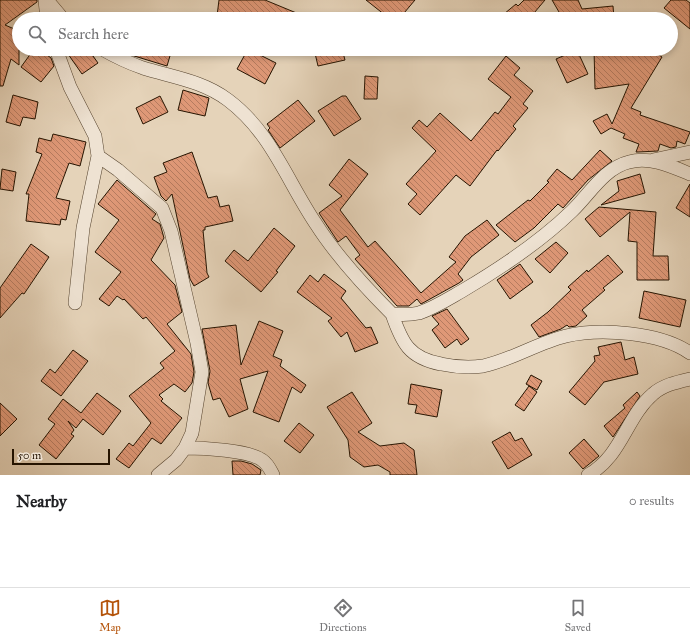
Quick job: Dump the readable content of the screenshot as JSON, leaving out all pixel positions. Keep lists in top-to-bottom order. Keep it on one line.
{"scale_bar":"50 m","page":{"search":"Search here","scale":"50 m","heading":["Nearby","0 results"],"nav":["Map","Directions","Saved"]}}
